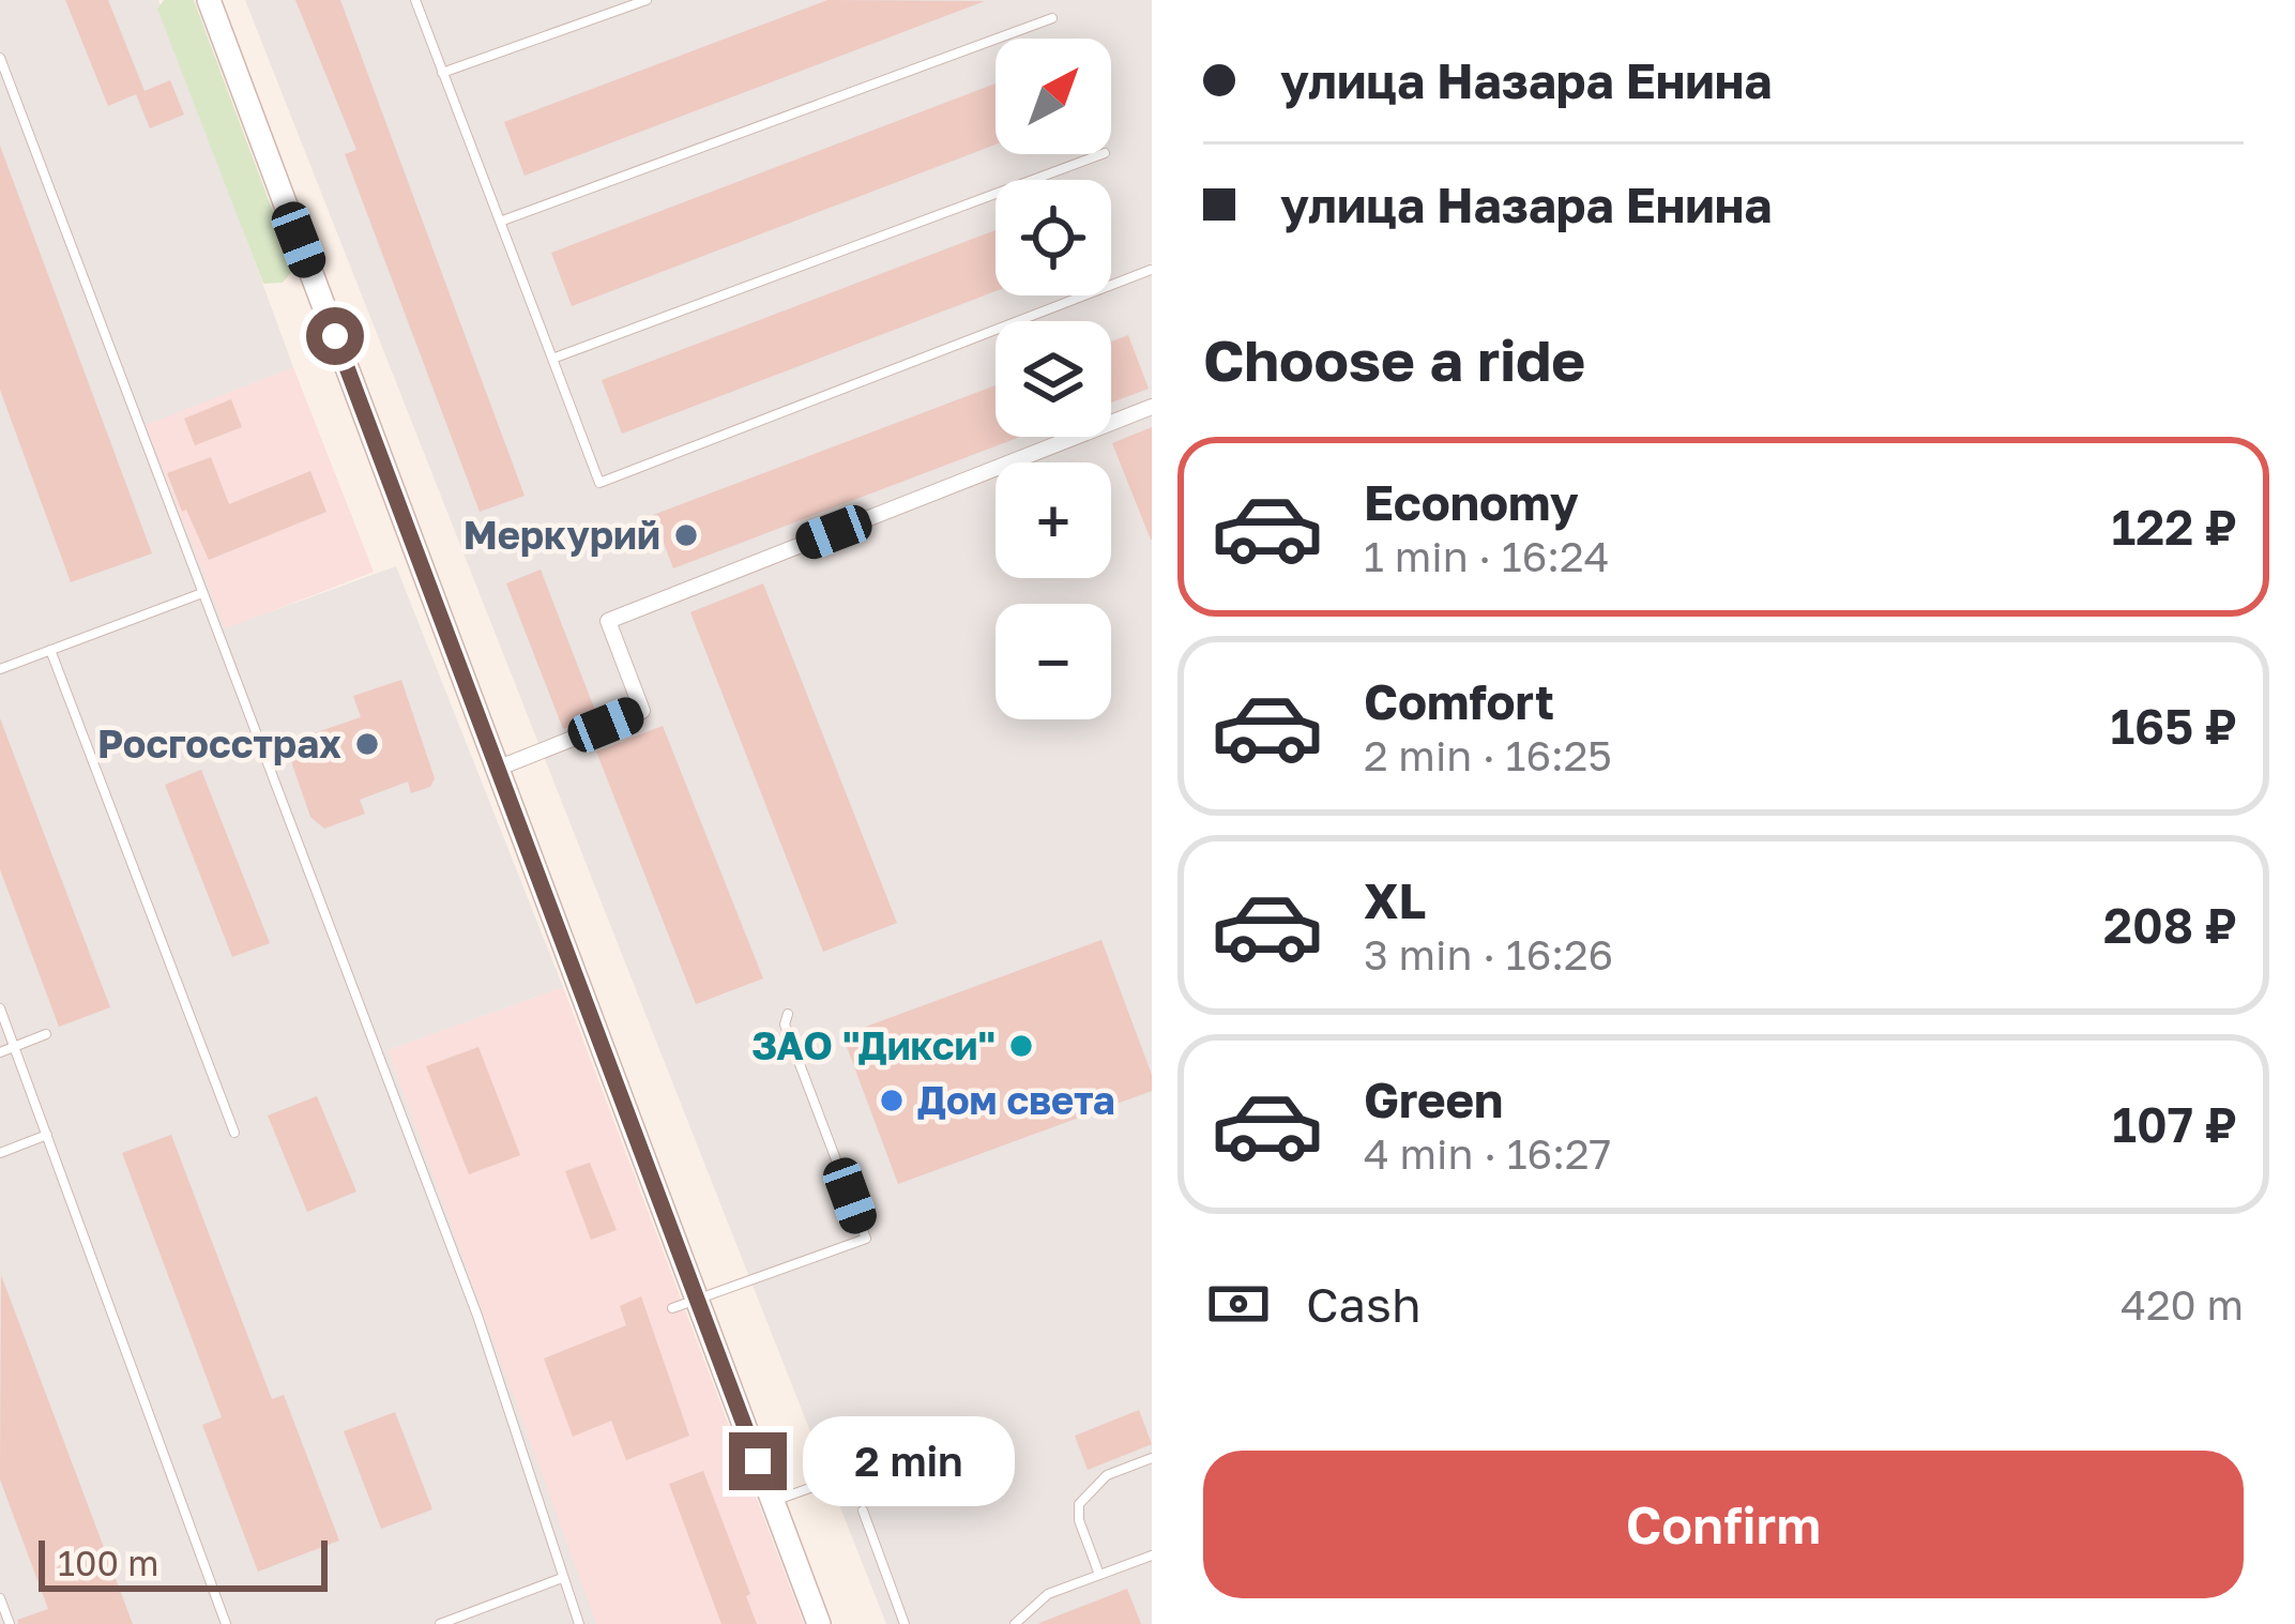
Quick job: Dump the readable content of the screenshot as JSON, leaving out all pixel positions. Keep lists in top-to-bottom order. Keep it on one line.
{"places":["Меркурий","Росгосстрах","ЗАО \"Дикси\"","Дом света"],"scale_bar":"100 m","north":"top right","page":{"banner":["улица Назара Енина","улица Назара Енина"],"map_buttons":["+","−"],"heading":"Choose a ride","list":[{"name":"Economy","note":"1 min · 16:24","value":"122 ₽"},{"name":"Comfort","note":"2 min · 16:25","value":"165 ₽"},{"name":"XL","note":"3 min · 16:26","value":"208 ₽"},{"name":"Green","note":"4 min · 16:27","value":"107 ₽"}],"pay":["Cash","420 m"],"bubble":"2 min","buttons":"Confirm","scale":"100 m"}}
